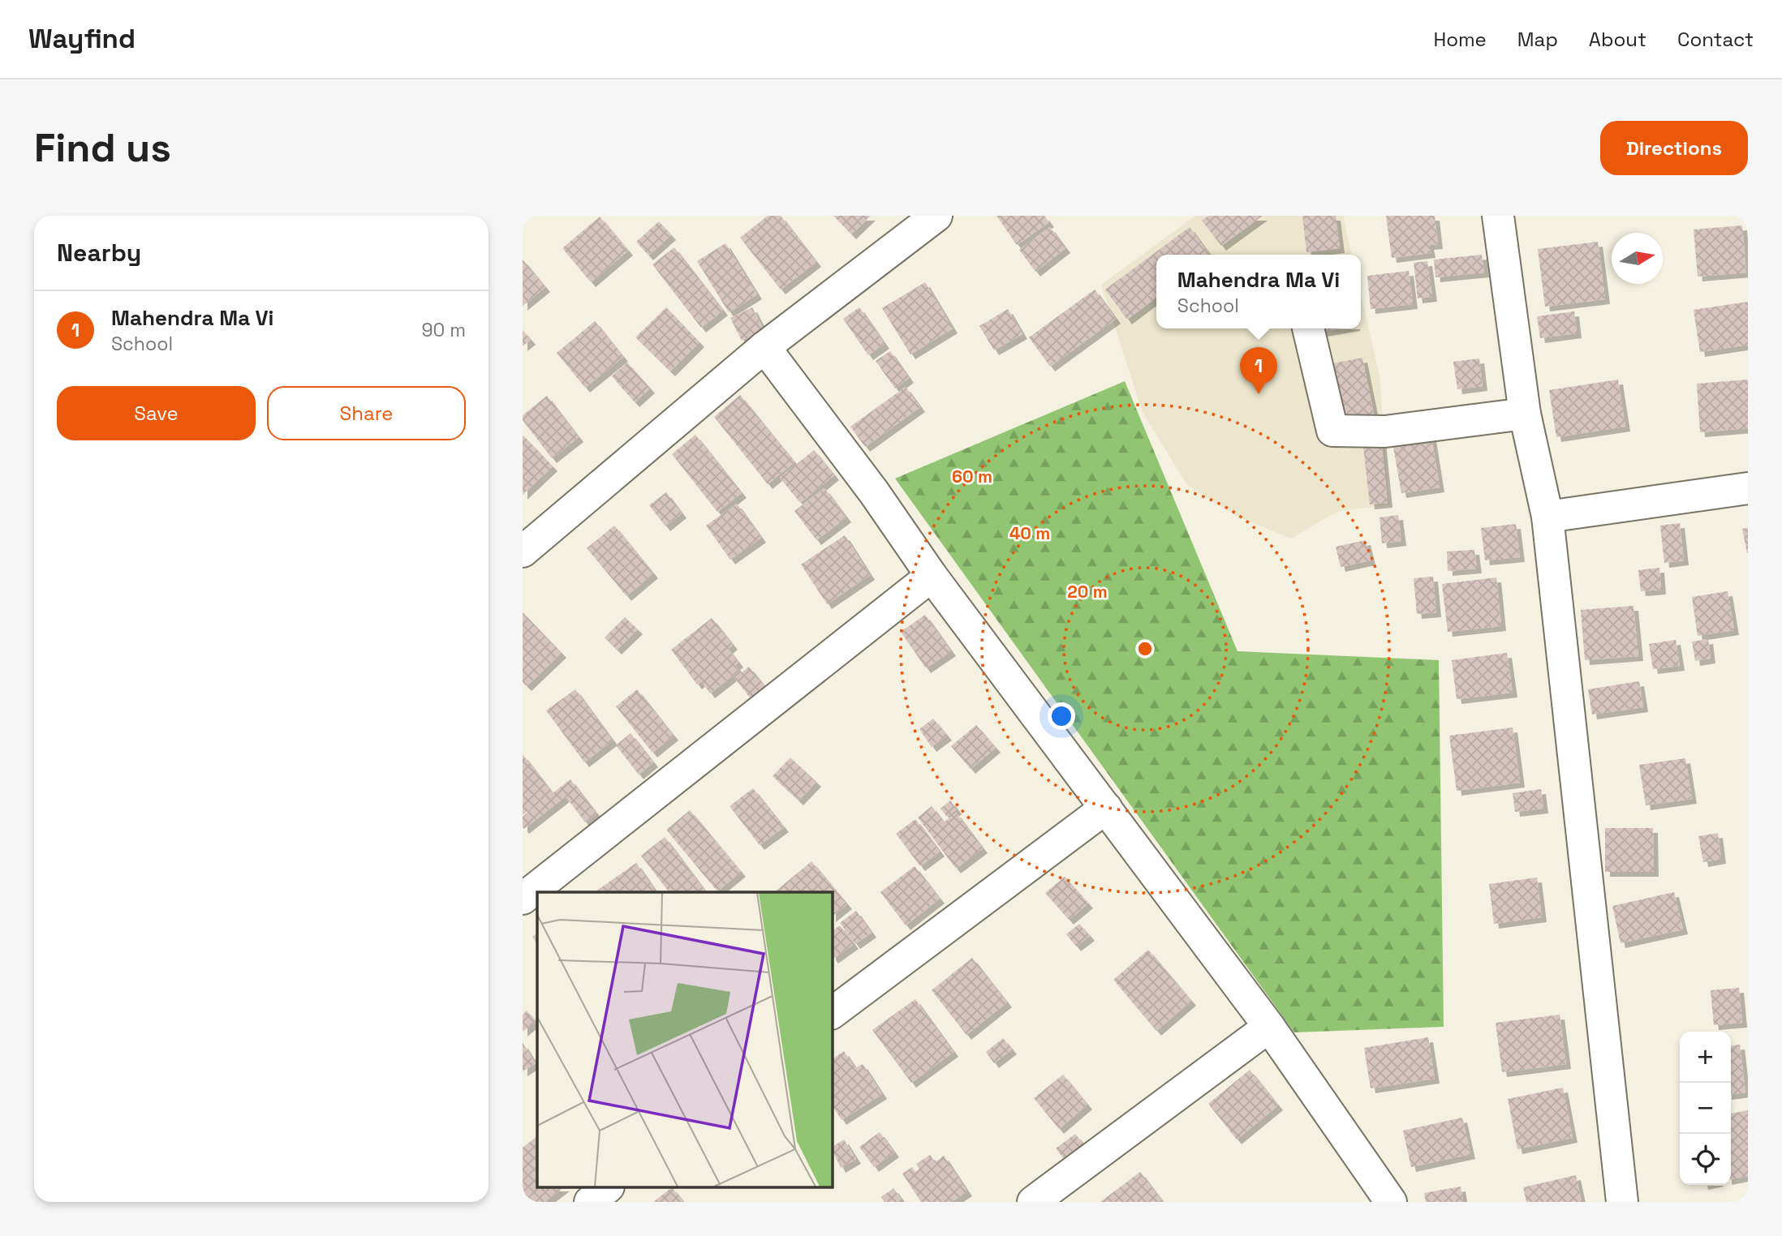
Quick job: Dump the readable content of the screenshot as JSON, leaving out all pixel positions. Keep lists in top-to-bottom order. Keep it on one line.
{"north":"right","page":{"header":"Wayfind","nav":["Home","Map","About","Contact"],"buttons":["Directions",["Save","Share"]],"title":"Find us","heading":"Nearby","popup":["Mahendra Ma Vi","School"],"list":[{"mark":"1","name":"Mahendra Ma Vi","note":"School","value":"90 m"}],"pins":"1","map_buttons":["+","−"]},"rings":["60 m","40 m","20 m"]}
